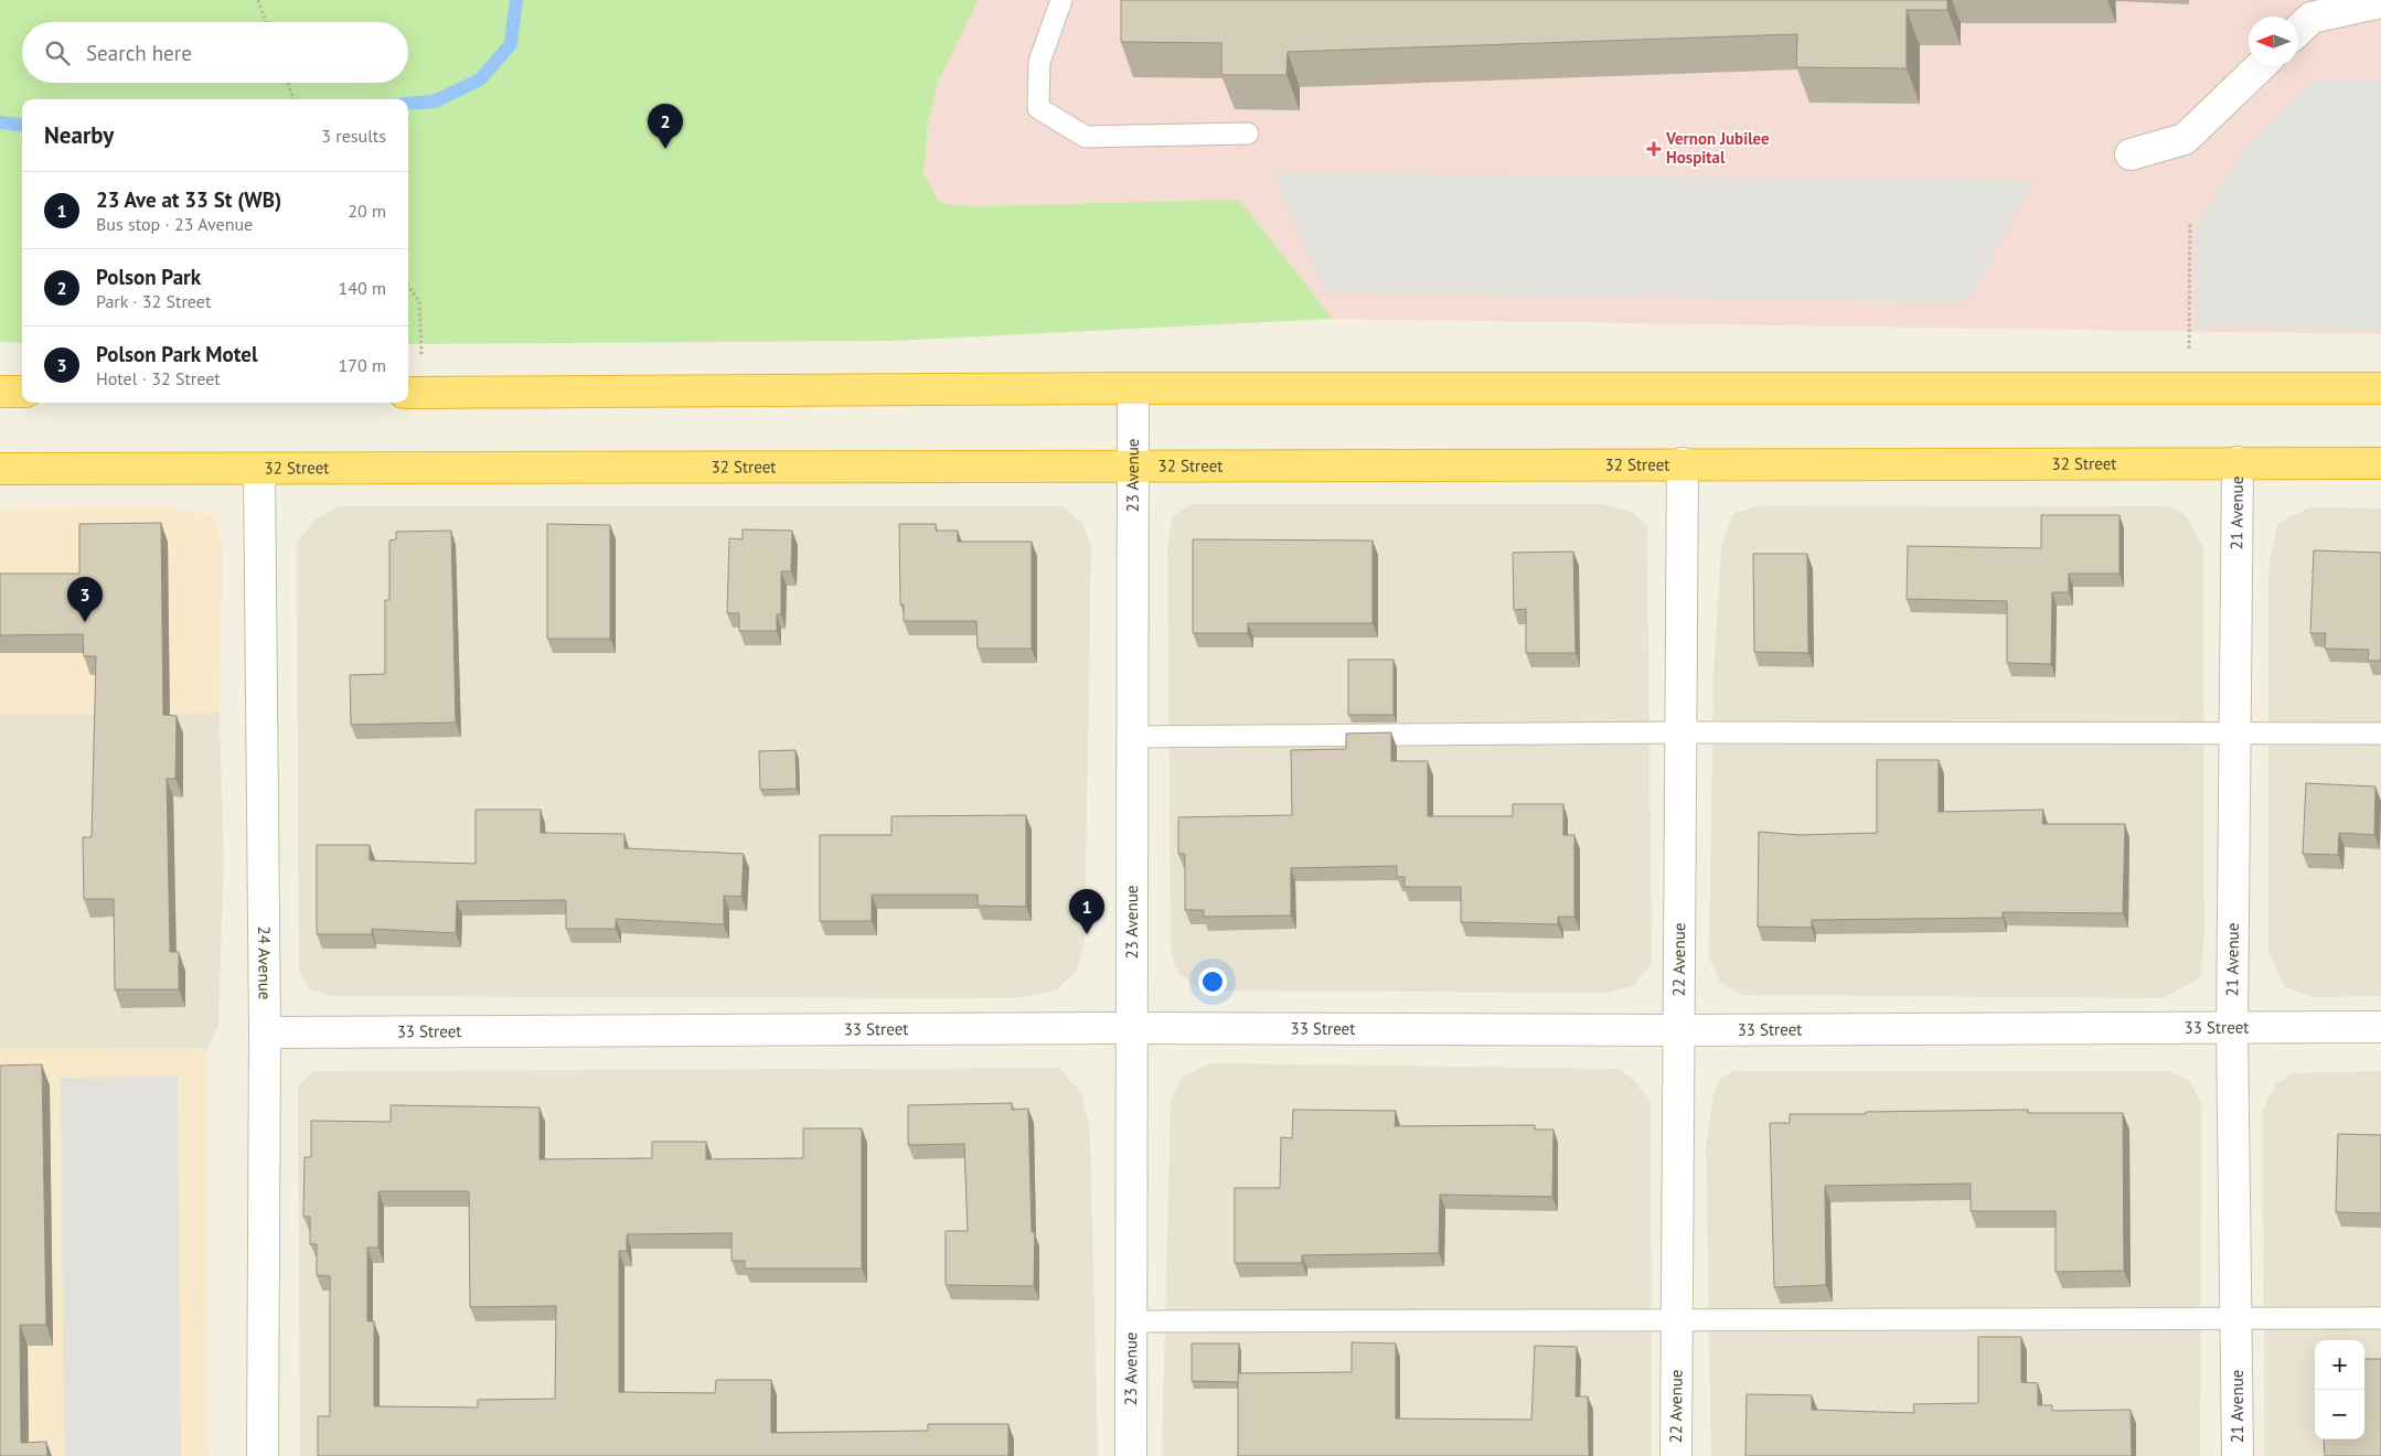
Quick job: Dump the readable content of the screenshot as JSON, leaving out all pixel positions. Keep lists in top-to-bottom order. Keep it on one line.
{"streets":{"highway":["32 Street"],"street":["23 Avenue","21 Avenue","22 Avenue","24 Avenue","33 Street"]},"crossings":[["32 Street","23 Avenue"],["32 Street","21 Avenue"],["32 Street","22 Avenue"],["32 Street","24 Avenue"],["23 Avenue","33 Street"],["21 Avenue","33 Street"],["22 Avenue","33 Street"],["24 Avenue","33 Street"]],"places":{"health":["Vernon Jubilee Hospital"]},"north":"left","page":{"search":"Search here","heading":["Nearby","3 results"],"pins":["2","3","1"],"list":[{"mark":"1","name":"23 Ave at 33 St (WB)","note":"Bus stop · 23 Avenue","value":"20 m"},{"mark":"2","name":"Polson Park","note":"Park · 32 Street","value":"140 m"},{"mark":"3","name":"Polson Park Motel","note":"Hotel · 32 Street","value":"170 m"}],"map_buttons":["+","−"]}}
